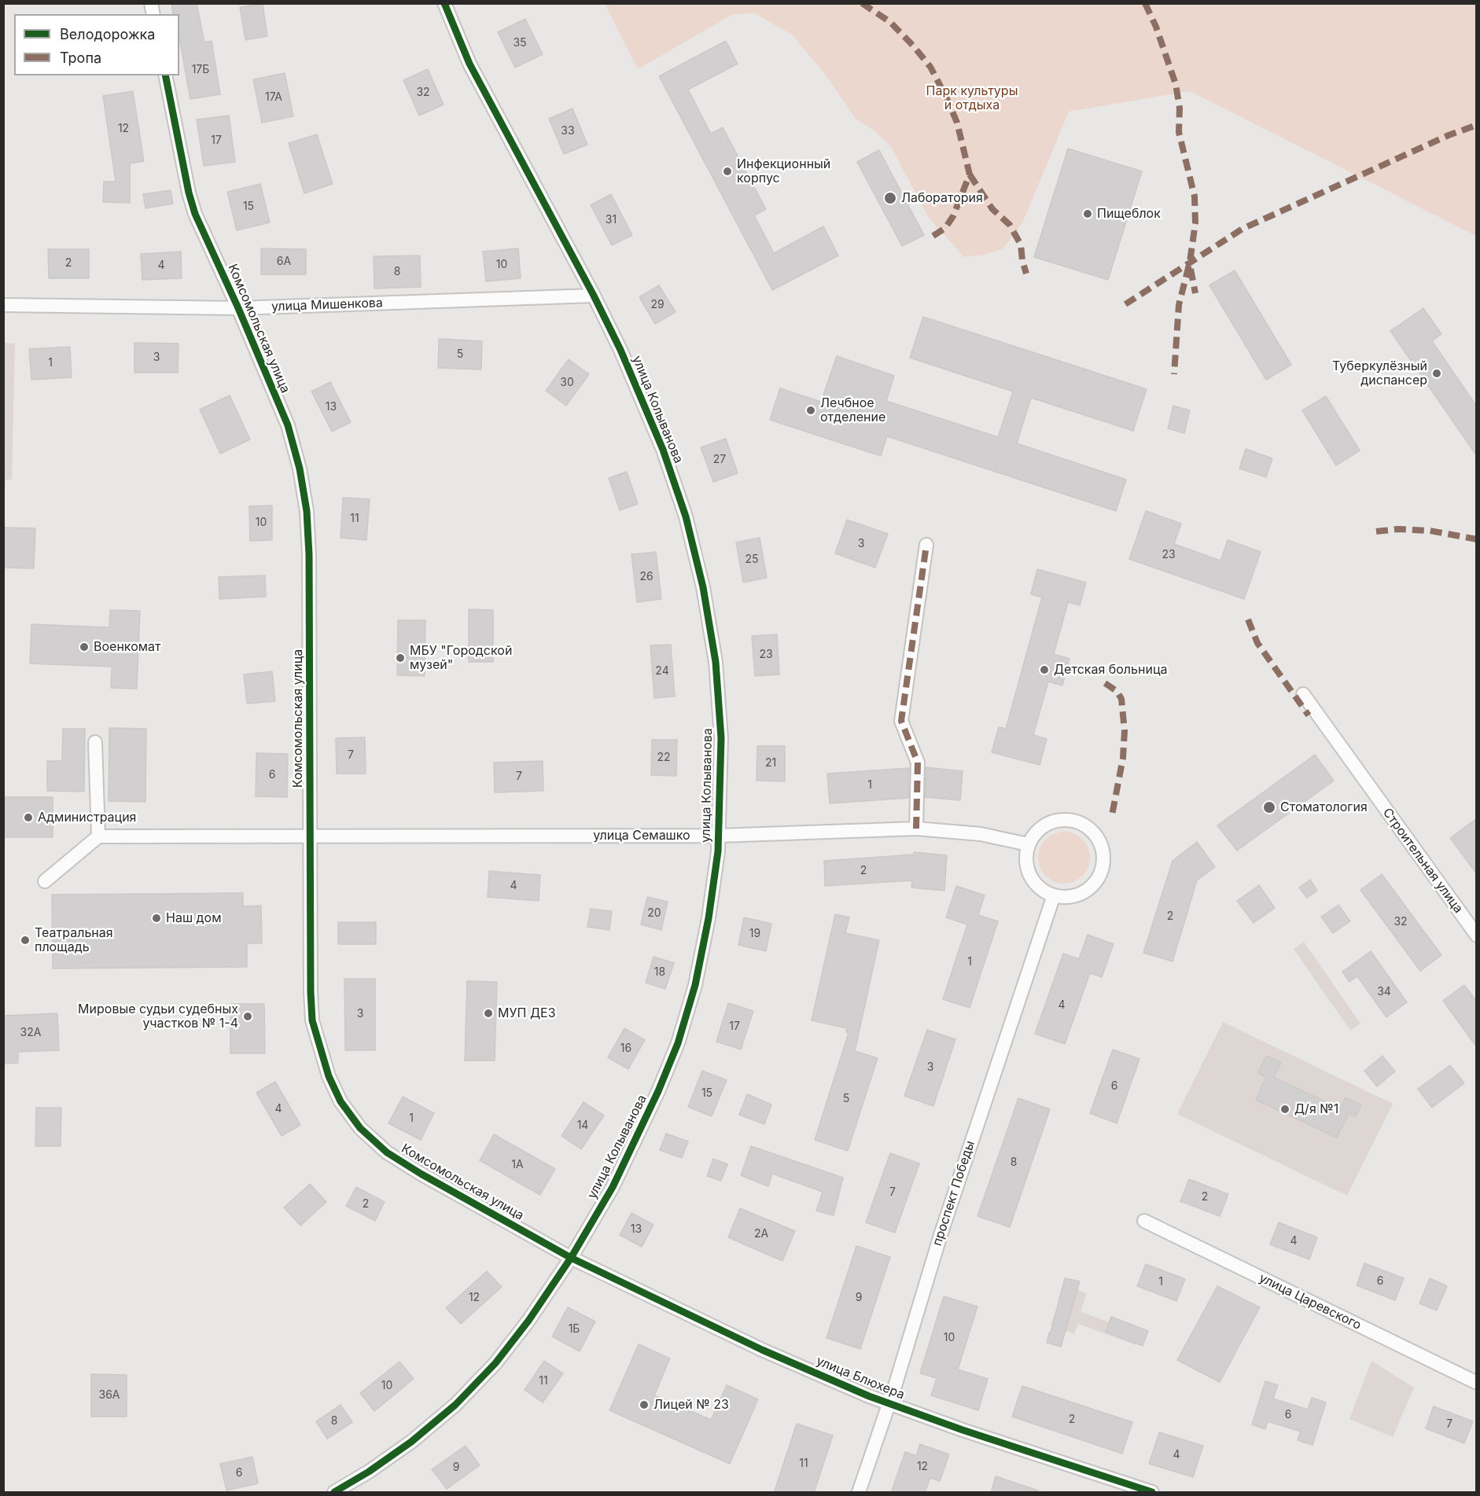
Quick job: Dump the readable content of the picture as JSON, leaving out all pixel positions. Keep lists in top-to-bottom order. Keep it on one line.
{"streets":{"street":["улица Мишенкова","Комсомольская улица","улица Колыванова","улица Семашко","Строительная улица","проспект Победы","улица Царевского","улица Блюхера"]},"crossings":[["улица Мишенкова","Комсомольская улица"],["улица Мишенкова","улица Колыванова"],["Комсомольская улица","улица Колыванова"],["Комсомольская улица","улица Семашко"],["Комсомольская улица","улица Блюхера"],["улица Колыванова","улица Семашко"],["улица Колыванова","улица Блюхера"],["улица Семашко","проспект Победы"],["проспект Победы","улица Блюхера"]],"parks":["Парк культуры и отдыха"],"places":["Инфекционный корпус","Лаборатория","Пищеблок","Туберкулёзный диспансер","Лечбное отделение","Военкомат","МБУ \"Городской музей\"","Детская больница","Стоматология","Администрация","Наш дом","Театральная площадь","МУП ДЕЗ","Мировые судьи судебных участков № 1-4","Д/я №1","Лицей № 23"],"house_numbers":["35","17Б","32","17А","12","33","17","15","31","6А","2","10","4","8","29","5","3","1","30","13","27","11","10","3","23","25","26","23","24","7","22","21","6","7","1","2","4","20","2","32","19","1","18","34","4","3","17","32А","16","3","6","15","5","4","1","14","8","1А","7","2","2","13","2А","4","6","1","12","9","1Б","10","11","10","36А","6","2","8","7","4","11","12","9","6"],"legend":["Велодорожка","Тропа"]}
